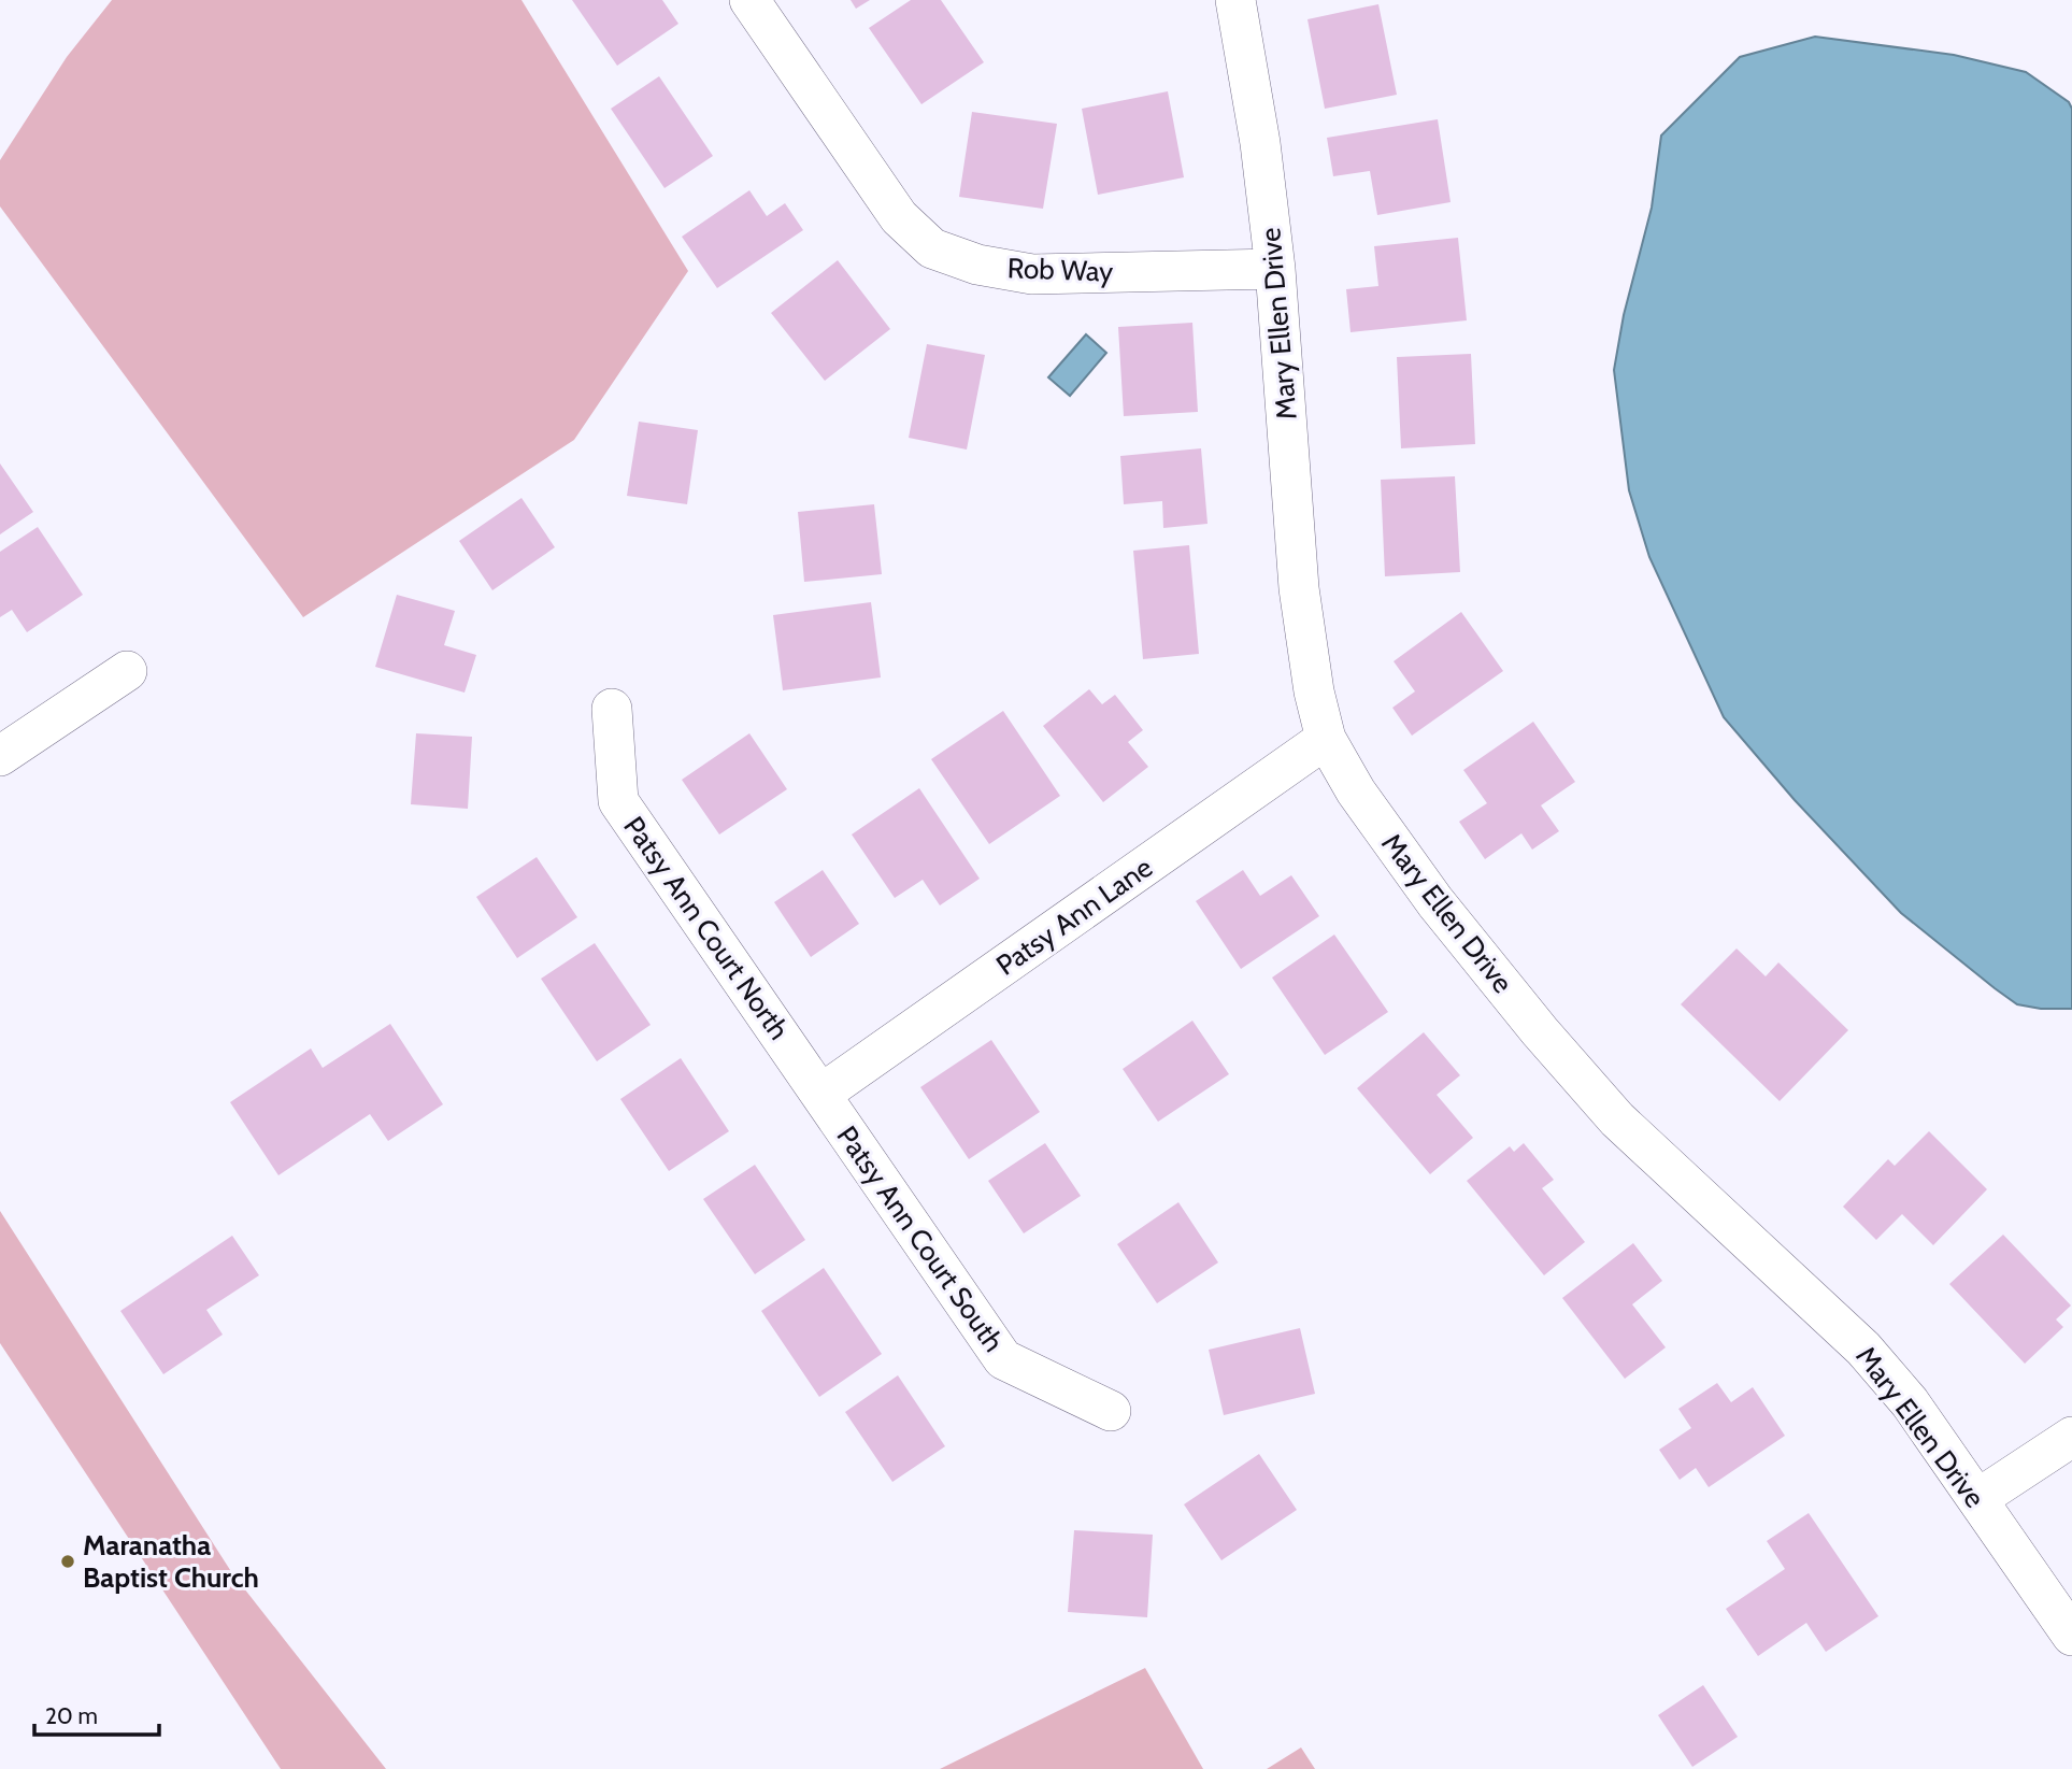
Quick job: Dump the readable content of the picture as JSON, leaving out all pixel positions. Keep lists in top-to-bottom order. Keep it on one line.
{"streets":{"street":["Rob Way","Mary Ellen Drive","Patsy Ann Lane","Patsy Ann Court North","Patsy Ann Court South"]},"crossings":[["Rob Way","Mary Ellen Drive"],["Mary Ellen Drive","Patsy Ann Lane"],["Patsy Ann Lane","Patsy Ann Court North"],["Patsy Ann Lane","Patsy Ann Court South"],["Patsy Ann Court North","Patsy Ann Court South"]],"places":["Maranatha Baptist Church"],"scale_bar":"20 m"}
